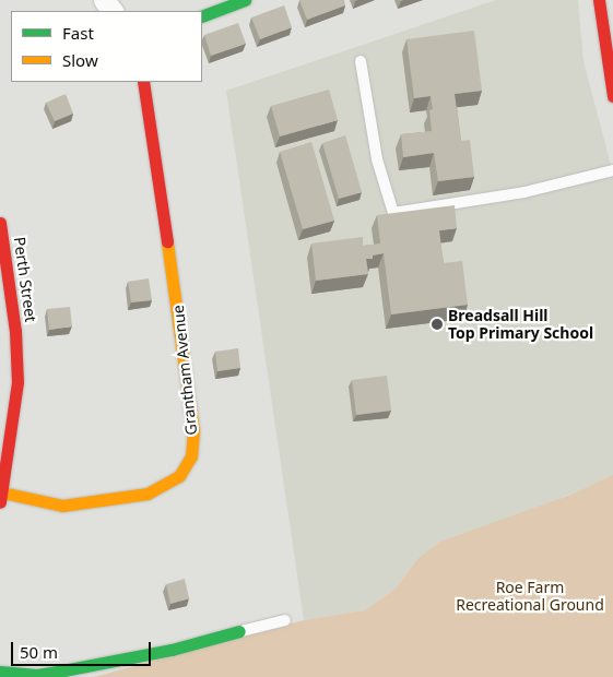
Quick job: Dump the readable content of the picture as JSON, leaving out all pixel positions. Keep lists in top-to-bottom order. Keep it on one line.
{"streets":{"street":["Perth Street","Grantham Avenue"]},"crossings":[["Perth Street","Grantham Avenue"]],"parks":["Roe Farm Recreational Ground"],"places":["Breadsall Hill Top Primary School"],"legend":["Fast","Slow"],"scale_bar":"50 m"}
